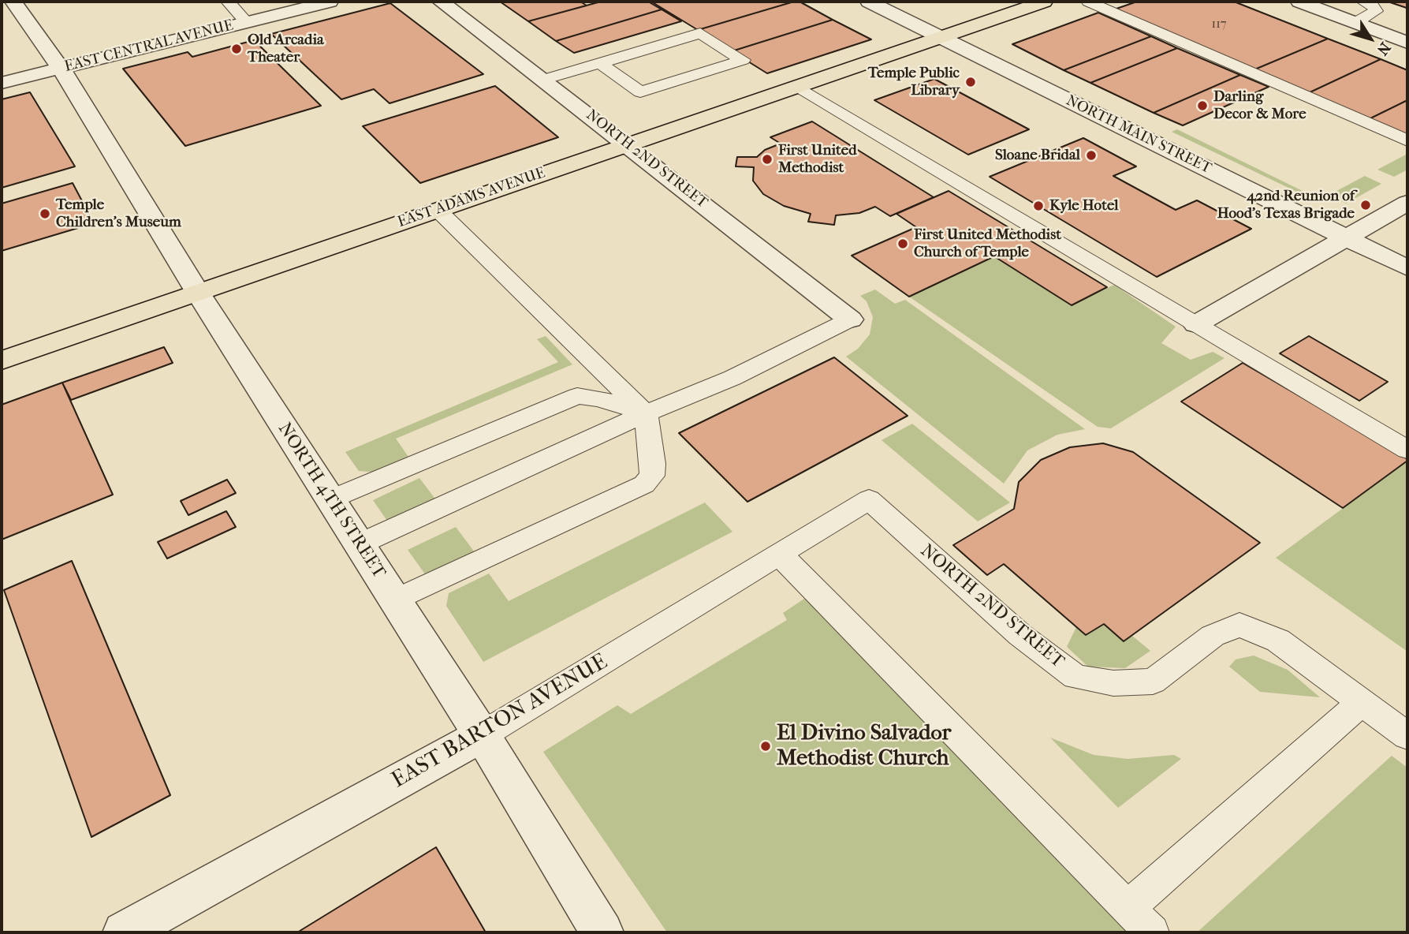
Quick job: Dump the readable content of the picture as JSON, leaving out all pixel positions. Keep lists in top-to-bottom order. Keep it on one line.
{"streets":{"main road":["EAST ADAMS AVENUE"],"street":["EAST CENTRAL AVENUE","NORTH MAIN STREET","NORTH 2ND STREET","NORTH 4TH STREET","EAST BARTON AVENUE"]},"crossings":[["EAST CENTRAL AVENUE","NORTH 4TH STREET"],["NORTH MAIN STREET","EAST ADAMS AVENUE"],["NORTH 2ND STREET","EAST ADAMS AVENUE"],["NORTH 2ND STREET","EAST BARTON AVENUE"],["EAST ADAMS AVENUE","NORTH 4TH STREET"],["NORTH 4TH STREET","EAST BARTON AVENUE"]],"places":["Old Arcadia Theater","Temple Public Library","Darling Decor & More","Sloane Bridal","First United Methodist","42nd Reunion of Hood's Texas Brigade","Kyle Hotel","Temple Children's Museum","First United Methodist Church of Temple","El Divino Salvador Methodist Church"],"house_numbers":["117"],"north":"bottom right"}
